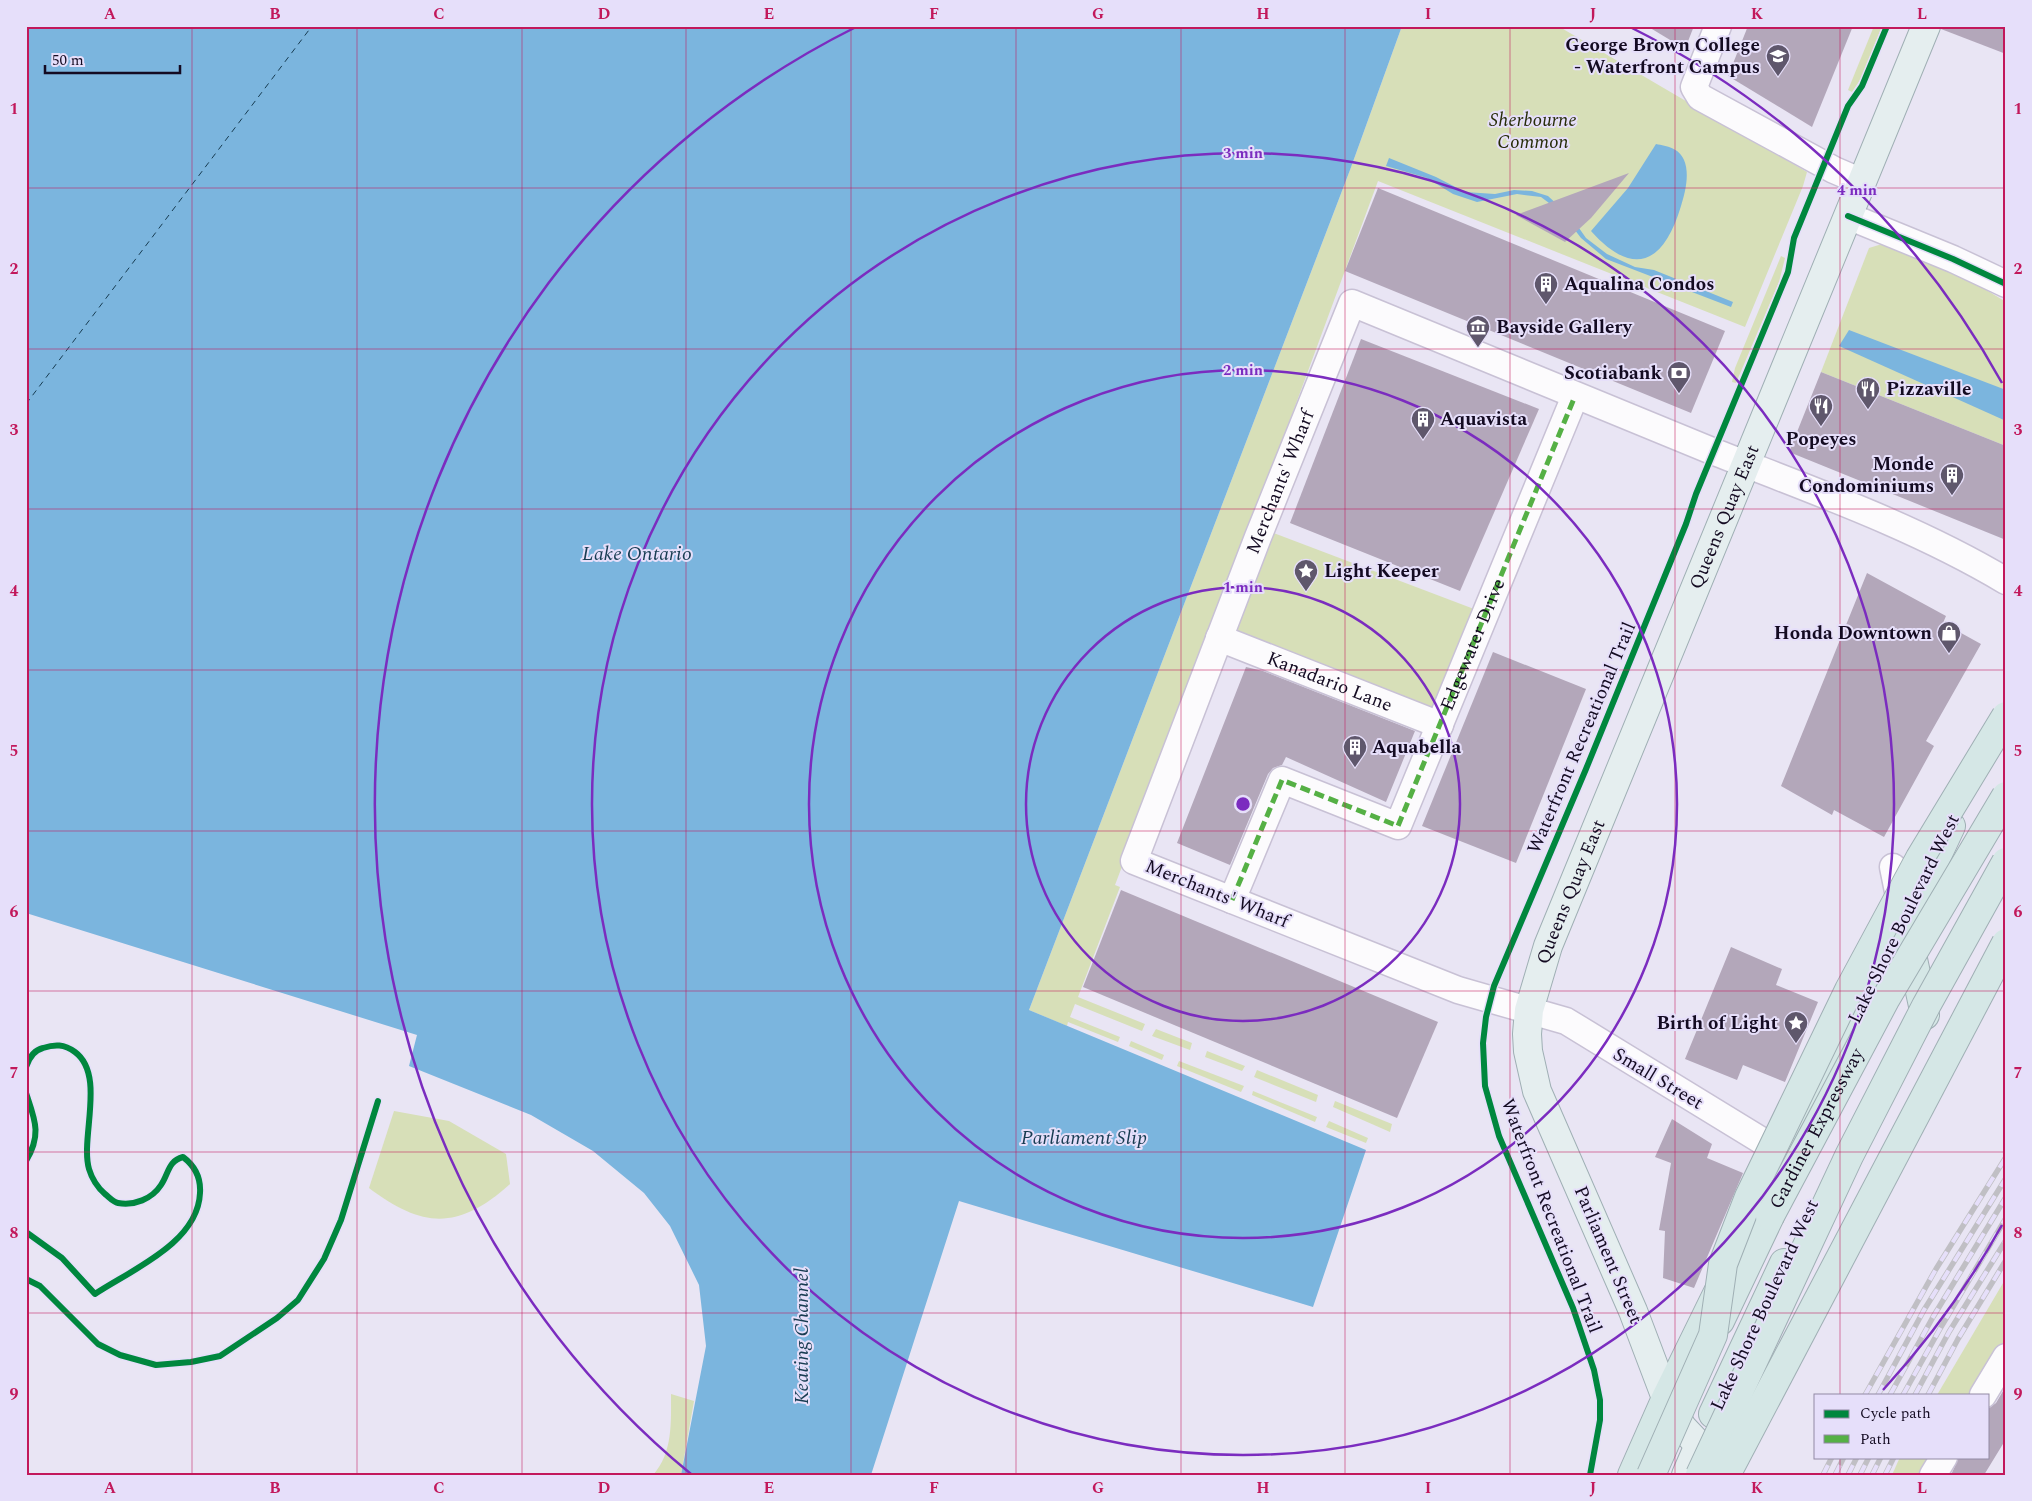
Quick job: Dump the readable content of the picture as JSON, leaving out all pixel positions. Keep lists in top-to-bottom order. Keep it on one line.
{"streets":{"highway":["Lake Shore Boulevard West","Gardiner Expressway"],"main road":["Queens Quay East","Parliament Street"],"street":["Merchants' Wharf","Edgewater Drive","Kanadario Lane","Small Street"],"cycle path":["Waterfront Recreational Trail"]},"crossings":[["Merchants' Wharf","Queens Quay East"],["Merchants' Wharf","Edgewater Drive"],["Merchants' Wharf","Kanadario Lane"],["Merchants' Wharf","Small Street"],["Merchants' Wharf","Parliament Street"],["Queens Quay East","Small Street"],["Queens Quay East","Parliament Street"],["Edgewater Drive","Kanadario Lane"],["Lake Shore Boulevard West","Small Street"],["Lake Shore Boulevard West","Parliament Street"],["Small Street","Parliament Street"]],"water":["Lake Ontario","Parliament Slip","Keating Channel"],"parks":["Sherbourne Common"],"places":{"school or university":["George Brown College - Waterfront Campus"],"building":["Aqualina Condos","Aquavista","Monde Condominiums","Aquabella"],"museum":["Bayside Gallery"],"bank":["Scotiabank"],"restaurant":["Pizzaville","Popeyes"],"place":["Light Keeper","Birth of Light"],"shop":["Honda Downtown"]},"legend":["Cycle path","Path"],"scale_bar":"50 m","grid":{"columns":["A","B","C","D","E","F","G","H","I","J","K","L"],"rows":["1","2","3","4","5","6","7","8","9"]},"rings":["3 min","4 min","2 min","1 min"]}
